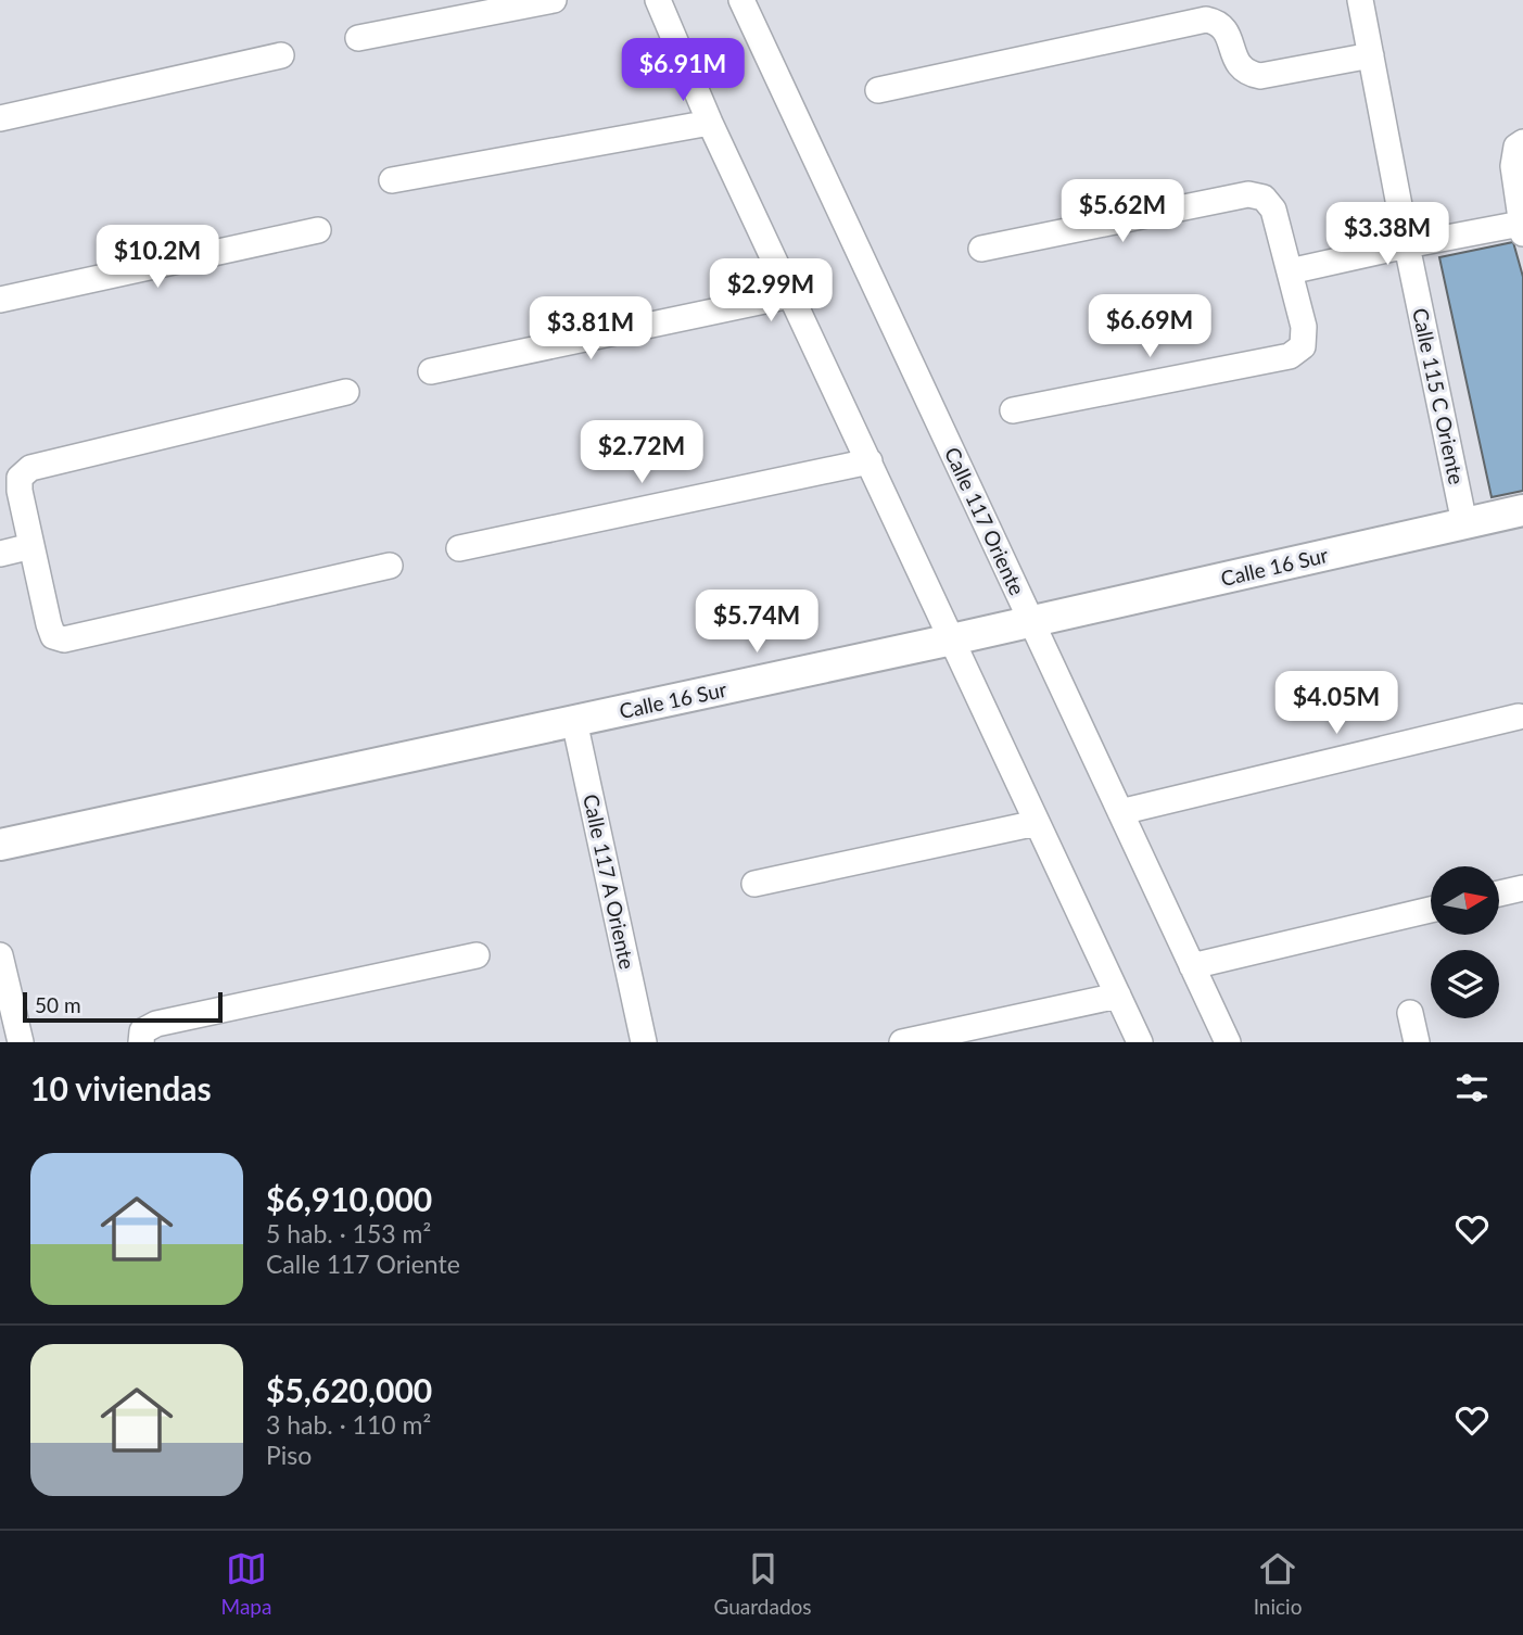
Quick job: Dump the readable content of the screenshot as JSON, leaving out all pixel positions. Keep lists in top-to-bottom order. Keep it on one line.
{"streets":{"street":["Calle 115 C Oriente","Calle 117 Oriente","Calle 16 Sur","Calle 117 A Oriente"]},"crossings":[["Calle 115 C Oriente","Calle 16 Sur"],["Calle 117 Oriente","Calle 16 Sur"],["Calle 16 Sur","Calle 117 A Oriente"]],"scale_bar":"50 m","north":"right","page":{"price":["$6.91M","$5.62M","$3.38M","$10.2M","$2.99M","$6.69M","$3.81M","$2.72M","$5.74M","$4.05M"],"scale":"50 m","heading":"10 viviendas","list":[{"name":"$6,910,000","note":"5 hab. · 153 m² · Calle 117 Oriente"},{"name":"$5,620,000","note":"3 hab. · 110 m² · Piso"}],"tabs":["Mapa","Guardados","Inicio"]}}
